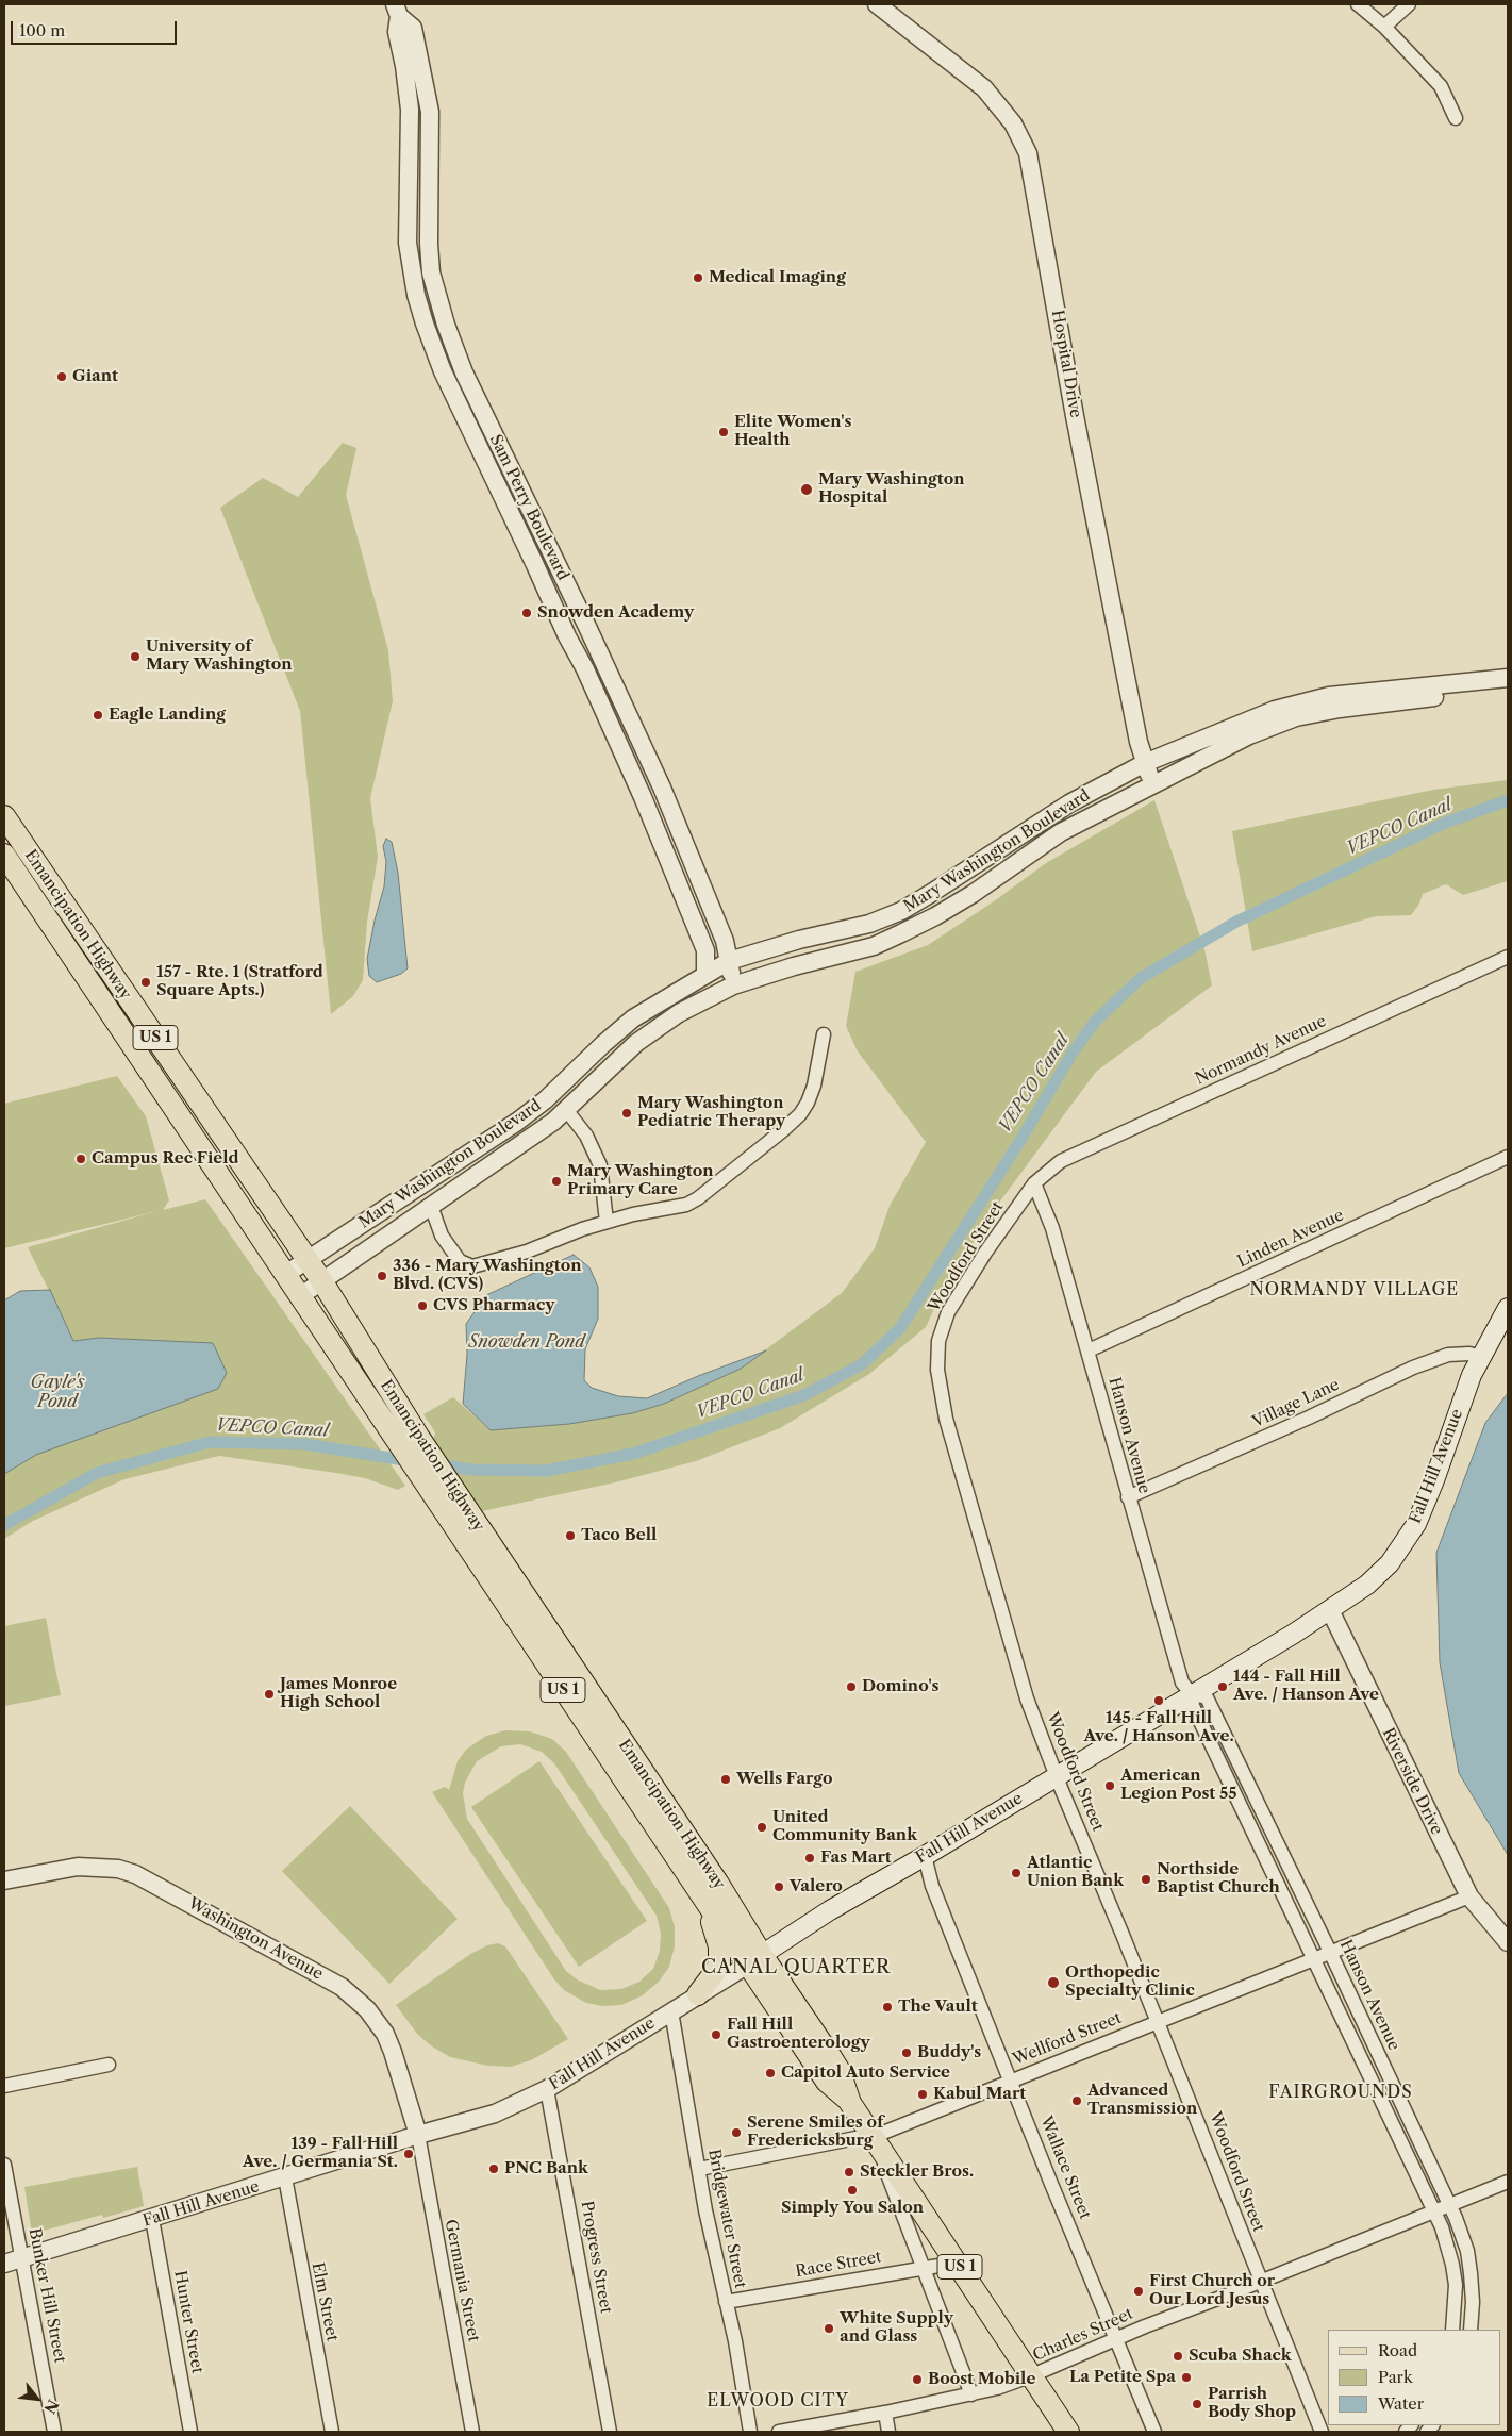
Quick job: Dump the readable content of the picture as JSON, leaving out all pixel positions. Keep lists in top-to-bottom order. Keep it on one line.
{"streets":{"main road":["Emancipation Highway","US 1","Fall Hill Avenue"],"street":["Hospital Drive","Sam Perry Boulevard","Mary Washington Boulevard","Normandy Avenue","Linden Avenue","Woodford Street","Village Lane","Hanson Avenue","Riverside Drive","Washington Avenue","Wellford Street","Wallace Street","Bridgewater Street","Progress Street","Race Street","Germania Street","Bunker Hill Street","Elm Street","Hunter Street","Charles Street"]},"crossings":[["Hospital Drive","Mary Washington Boulevard"],["Sam Perry Boulevard","Mary Washington Boulevard"],["Mary Washington Boulevard","Emancipation Highway"],["Emancipation Highway","Fall Hill Avenue"],["Emancipation Highway","Wellford Street"],["Emancipation Highway","Race Street"],["Emancipation Highway","Charles Street"],["Normandy Avenue","Woodford Street"],["Normandy Avenue","Hanson Avenue"],["Linden Avenue","Hanson Avenue"],["Woodford Street","Hanson Avenue"],["Woodford Street","Fall Hill Avenue"],["Woodford Street","Wellford Street"],["Woodford Street","Charles Street"],["Village Lane","Hanson Avenue"],["Village Lane","Fall Hill Avenue"],["Hanson Avenue","Fall Hill Avenue"],["Hanson Avenue","Wellford Street"],["Hanson Avenue","Charles Street"],["Fall Hill Avenue","Riverside Drive"],["Fall Hill Avenue","Washington Avenue"],["Fall Hill Avenue","Wallace Street"],["Fall Hill Avenue","Bridgewater Street"],["Fall Hill Avenue","Progress Street"],["Fall Hill Avenue","Germania Street"],["Fall Hill Avenue","Bunker Hill Street"],["Fall Hill Avenue","Elm Street"],["Fall Hill Avenue","Hunter Street"],["Riverside Drive","Wellford Street"],["Washington Avenue","Germania Street"],["Wellford Street","Wallace Street"],["Wellford Street","Bridgewater Street"],["Wallace Street","Charles Street"],["Bridgewater Street","Race Street"]],"districts":["NORMANDY VILLAGE","CANAL QUARTER","FAIRGROUNDS","ELWOOD CITY"],"water":["VEPCO Canal","Snowden Pond","Gayle's Pond"],"places":["Medical Imaging","Giant","Elite Women's Health","Mary Washington Hospital","Snowden Academy","University of Mary Washington","Eagle Landing","157 - Rte. 1 (Stratford Square Apts.)","Mary Washington Pediatric Therapy","Campus Rec Field","Mary Washington Primary Care","336 - Mary Washington Blvd. (CVS)","CVS Pharmacy","Taco Bell","Domino's","144 - Fall Hill Ave. / Hanson Ave","James Monroe High School","145 - Fall Hill Ave. / Hanson Ave.","Wells Fargo","American Legion Post 55","United Community Bank","Fas Mart","Atlantic Union Bank","Northside Baptist Church","Valero","Orthopedic Specialty Clinic","The Vault","Fall Hill Gastroenterology","Buddy's","Capitol Auto Service","Kabul Mart","Advanced Transmission","Serene Smiles of Fredericksburg","139 - Fall Hill Ave. / Germania St.","PNC Bank","Steckler Bros.","Simply You Salon","First Church or Our Lord Jesus","White Supply and Glass","Scuba Shack","La Petite Spa","Boost Mobile","Parrish Body Shop"],"legend":["Road","Park","Water"],"scale_bar":"100 m","north":"bottom right"}
